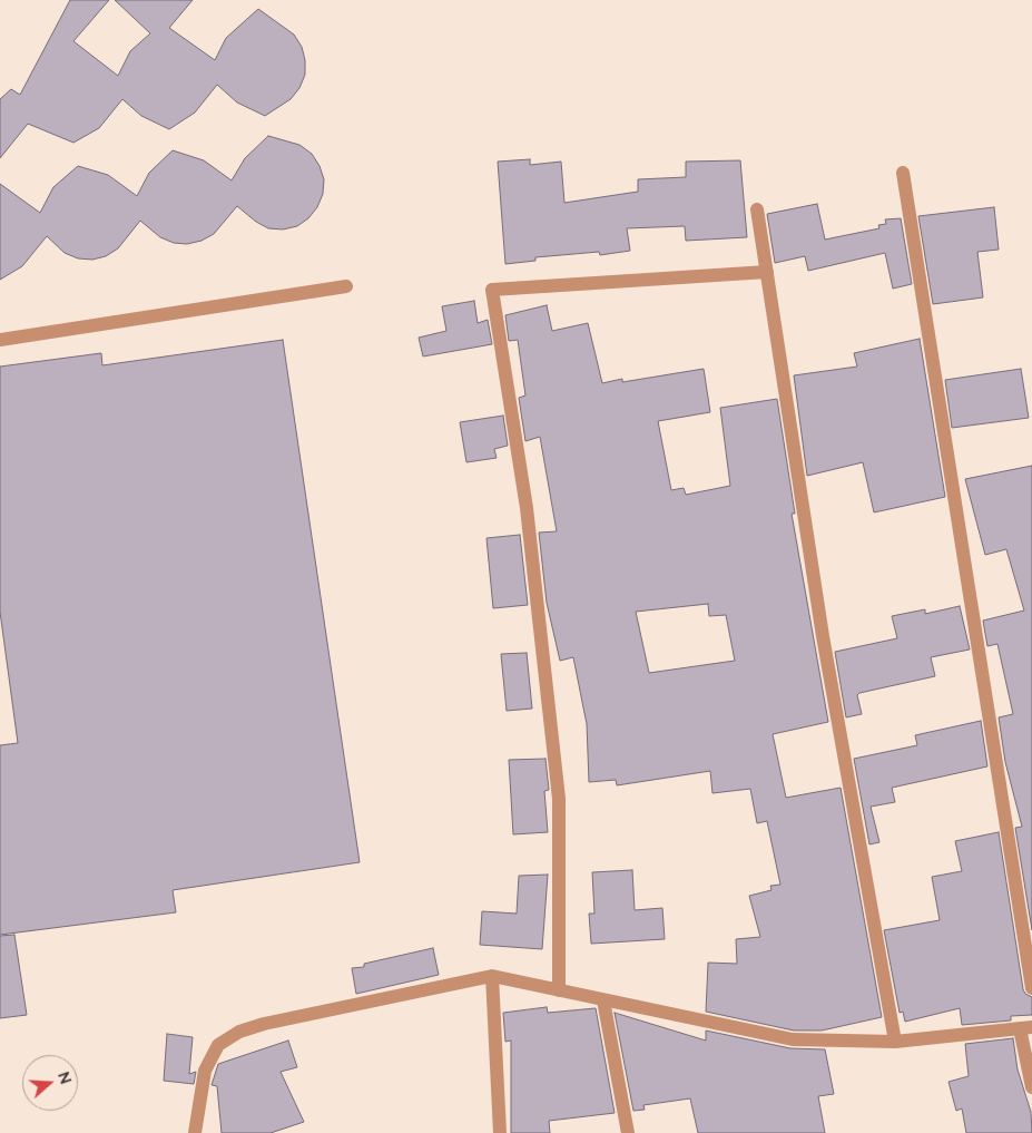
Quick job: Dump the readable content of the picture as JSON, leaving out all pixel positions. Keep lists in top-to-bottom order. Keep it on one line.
{"north":"right"}
